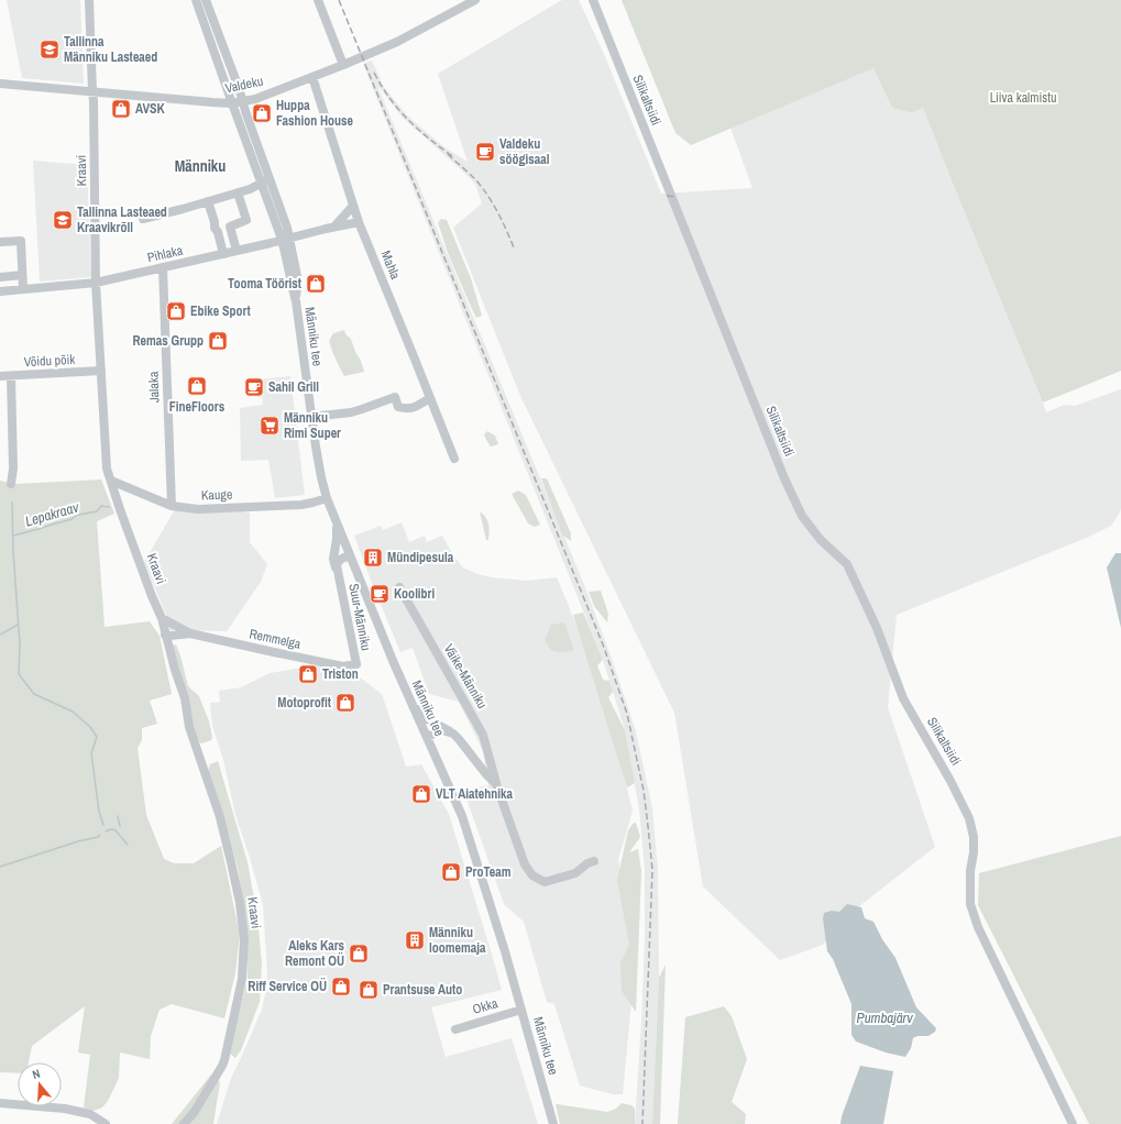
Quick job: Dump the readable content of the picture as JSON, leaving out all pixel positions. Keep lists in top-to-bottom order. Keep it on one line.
{"streets":{"street":["Valdeku","Silikaltsiidi","Kraavi","Pihlaka","Mahla","Männiku tee","Võidu põik","Jalaka","Kauge","Suur-Männiku","Remmelga","Väike-Männiku","Okka"]},"crossings":[["Valdeku","Kraavi"],["Valdeku","Mahla"],["Valdeku","Männiku tee"],["Kraavi","Pihlaka"],["Kraavi","Võidu põik"],["Kraavi","Kauge"],["Kraavi","Remmelga"],["Pihlaka","Mahla"],["Pihlaka","Männiku tee"],["Pihlaka","Jalaka"],["Männiku tee","Kauge"],["Männiku tee","Suur-Männiku"],["Männiku tee","Väike-Männiku"],["Männiku tee","Okka"],["Jalaka","Kauge"],["Suur-Männiku","Remmelga"]],"districts":["Männiku"],"water":["Lepakraav","Pumbajärv"],"parks":["Liiva kalmistu"],"places":{"school or university":["Tallinna Männiku Lasteaed","Tallinna Lasteaed Kraavikrõll"],"shop":["AVSK","Huppa Fashion House","Tooma Töörist","Ebike Sport","Remas Grupp","FineFloors","Triston","Motoprofit","VLT Aiatehnika","ProTeam","Aleks Kars Remont OÜ","Riff Service OÜ","Prantsuse Auto"],"cafe":["Valdeku söögisaal","Sahil Grill","Koolibri"],"supermarket":["Männiku Rimi Super"],"building":["Mündipesula","Männiku loomemaja"]},"north":"top"}
